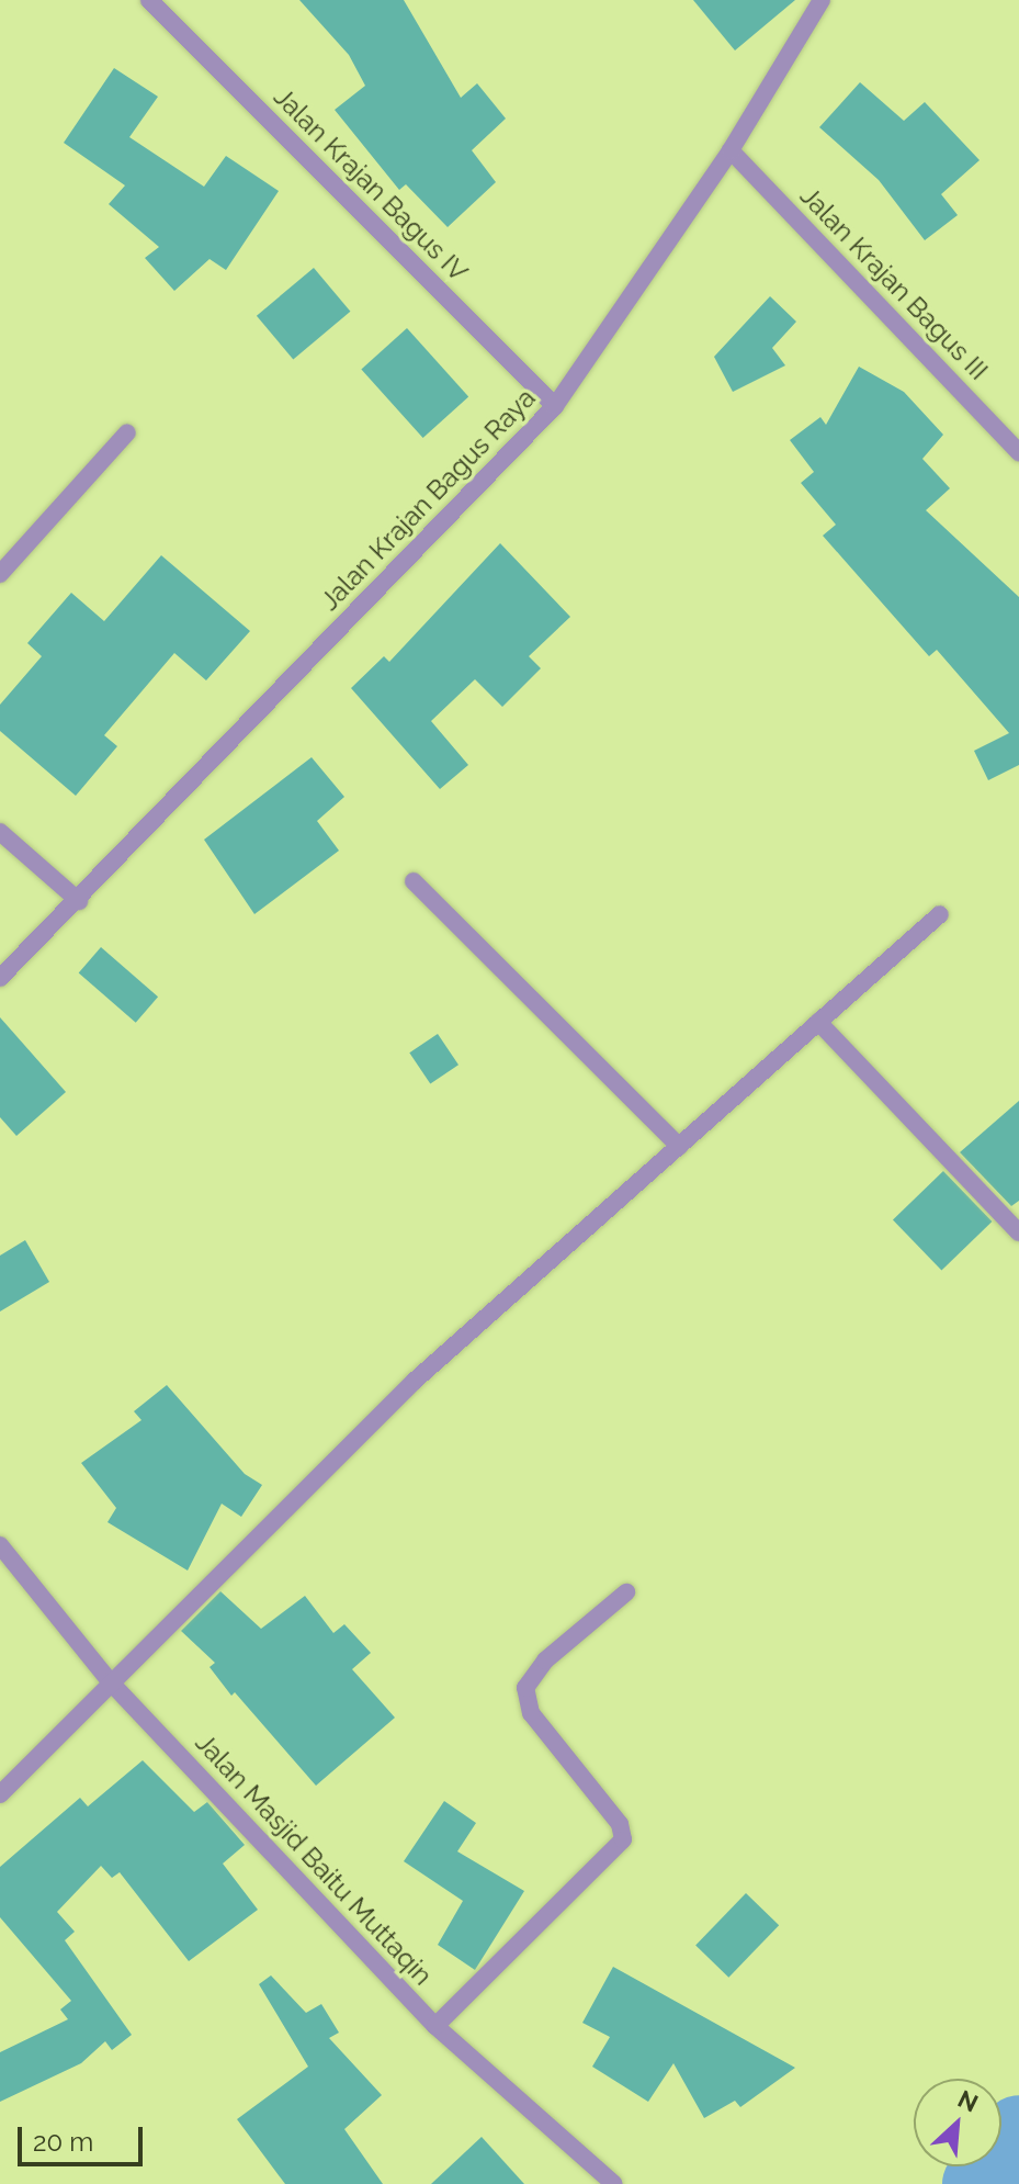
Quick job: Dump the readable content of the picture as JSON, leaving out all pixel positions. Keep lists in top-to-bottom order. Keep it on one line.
{"streets":{"street":["Jalan Krajan Bagus IV","Jalan Krajan Bagus III","Jalan Krajan Bagus Raya","Jalan Masjid Baitu Muttaqin"]},"crossings":[["Jalan Krajan Bagus IV","Jalan Krajan Bagus Raya"],["Jalan Krajan Bagus III","Jalan Krajan Bagus Raya"]],"scale_bar":"20 m","north":"top right"}
